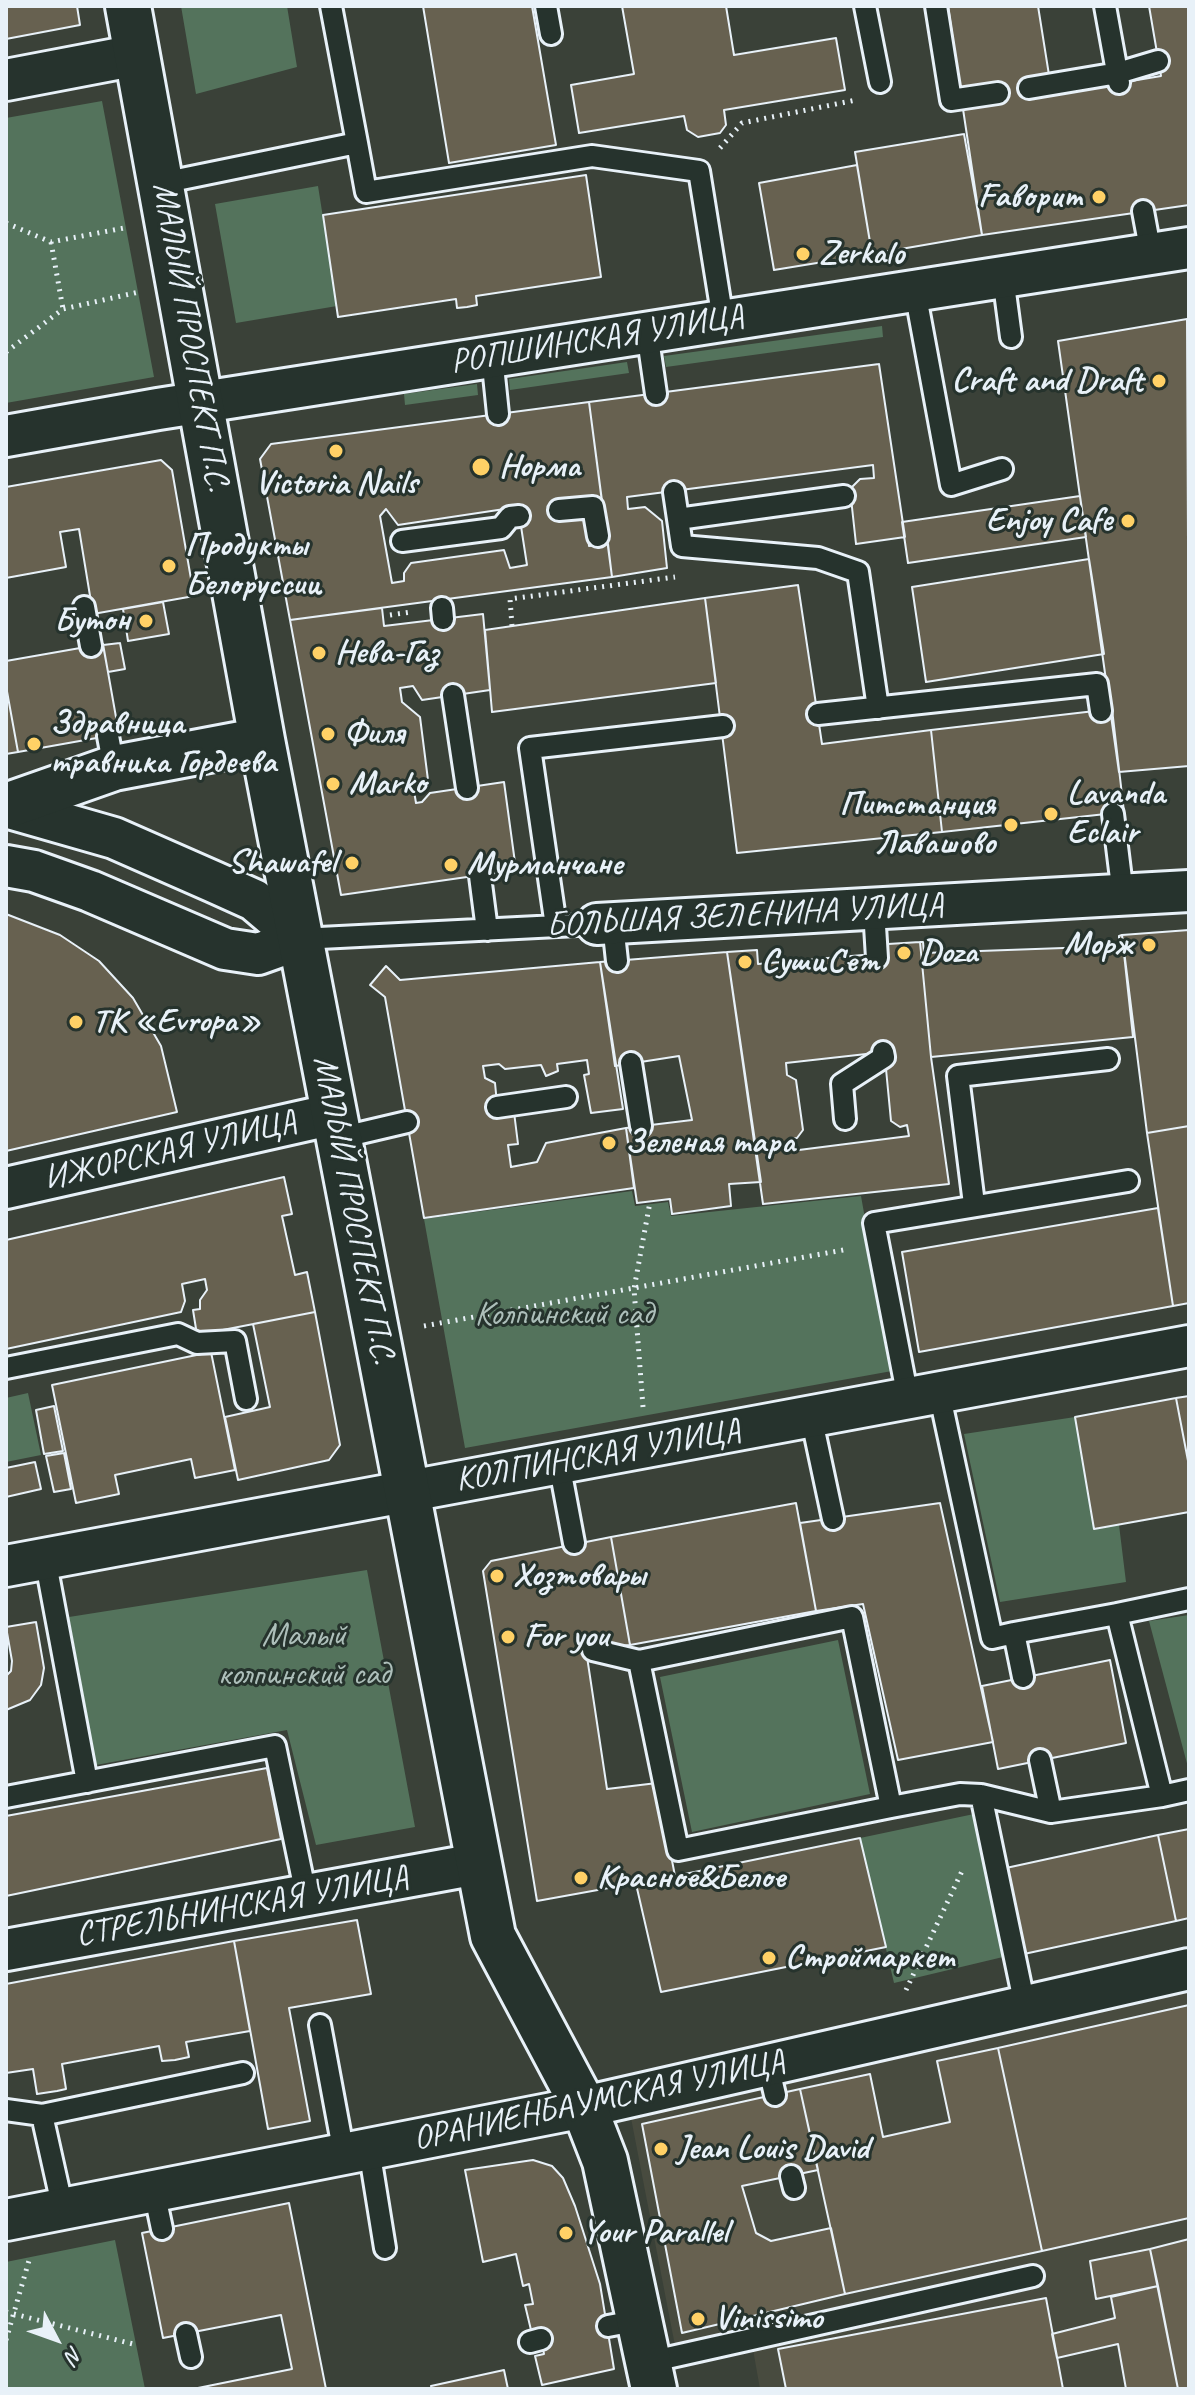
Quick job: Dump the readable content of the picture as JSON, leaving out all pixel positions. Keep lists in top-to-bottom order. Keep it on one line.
{"streets":{"street":["МАЛЫЙ ПРОСПЕКТ П.С.","РОПШИНСКАЯ УЛИЦА","БОЛЬШАЯ ЗЕЛЕНИНА УЛИЦА","ИЖОРСКАЯ УЛИЦА","КОЛПИНСКАЯ УЛИЦА","СТРЕЛЬНИНСКАЯ УЛИЦА","ОРАНИЕНБАУМСКАЯ УЛИЦА"]},"crossings":[["МАЛЫЙ ПРОСПЕКТ П.С.","РОПШИНСКАЯ УЛИЦА"],["МАЛЫЙ ПРОСПЕКТ П.С.","БОЛЬШАЯ ЗЕЛЕНИНА УЛИЦА"],["МАЛЫЙ ПРОСПЕКТ П.С.","ИЖОРСКАЯ УЛИЦА"],["МАЛЫЙ ПРОСПЕКТ П.С.","КОЛПИНСКАЯ УЛИЦА"],["МАЛЫЙ ПРОСПЕКТ П.С.","СТРЕЛЬНИНСКАЯ УЛИЦА"],["МАЛЫЙ ПРОСПЕКТ П.С.","ОРАНИЕНБАУМСКАЯ УЛИЦА"]],"parks":["Колпинский сад","Малый колпинский сад"],"places":["Fаворит","Zerkalo","Craft and Draft","Victoria Nails","Норма","Enjoy Cafe","Продукты Белоруссии","Бутон","Нева-Газ","Филя","Здравница травника Гордеева","Marko","Lavanda Eclair","Питстанция Лавашово","Shawafel","Мурманчане","Морж","Doza","СушиСет","ТК «Evropa»","Зеленая тара","Хозтовары","For you","Красное&Белое","Строймаркет","Jean Louis David","Your Parallel","Vinissimo"],"north":"bottom right"}
